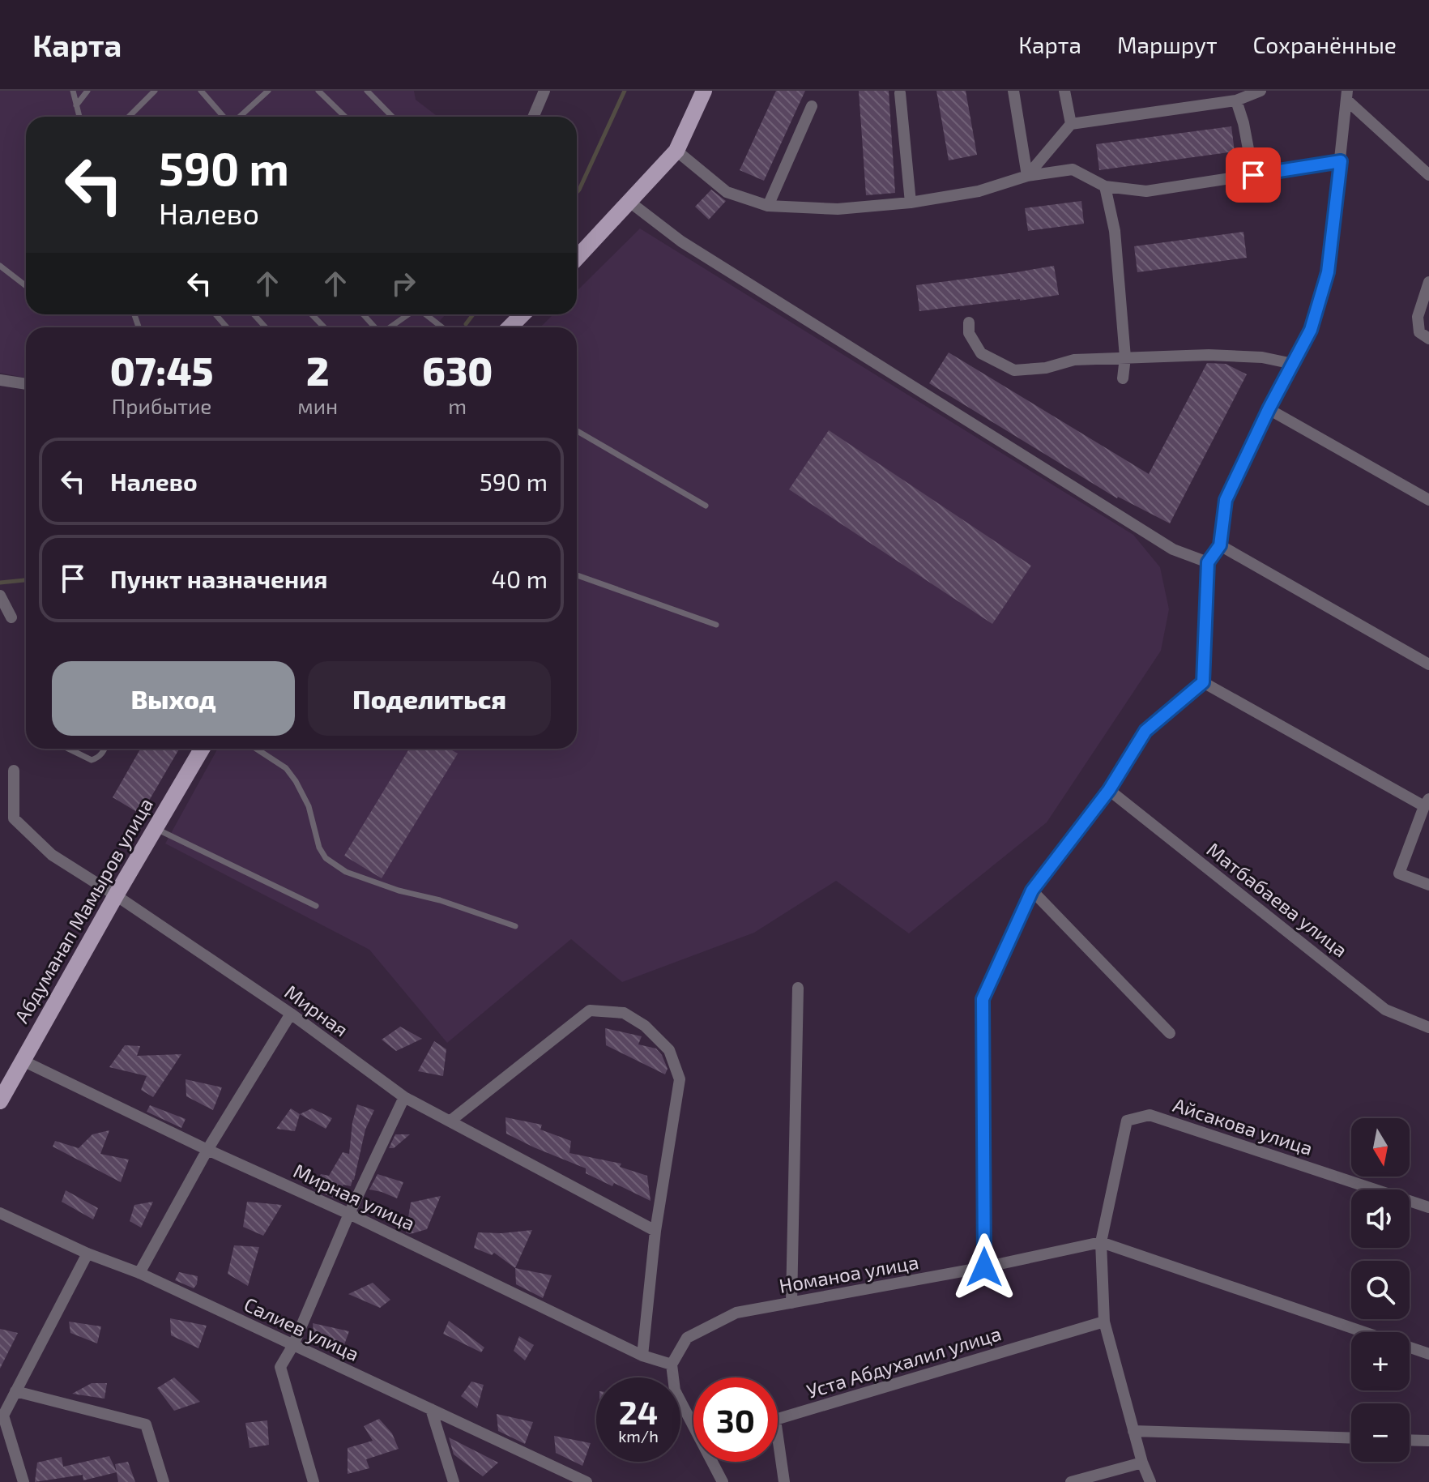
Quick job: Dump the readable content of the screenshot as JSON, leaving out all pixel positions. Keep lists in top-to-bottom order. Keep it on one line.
{"streets":{"main road":["Абдуманап Мамыров улица"],"street":["Матбабаева улица","Мирная","Айсакова улица","Мирная улица","Номаноа улица","Салиев улица","Уста Абдухалил улица"]},"crossings":[["Абдуманап Мамыров улица","Мирная"],["Абдуманап Мамыров улица","Мирная улица"],["Айсакова улица","Номаноа улица"],["Мирная улица","Номаноа улица"]],"north":"bottom","page":{"header":"Карта","nav":["Карта","Маршрут","Сохранённые"],"turn":["590 m","Налево"],"eta":["07:45","Прибытие","2","мин","630","m"],"list":[{"name":"Налево","value":"590 m"},{"name":"Пункт назначения","value":"40 m"}],"buttons":["Выход","Поделиться"],"map_buttons":["+","−"],"speed":"24 km/h","limit":"30"}}
